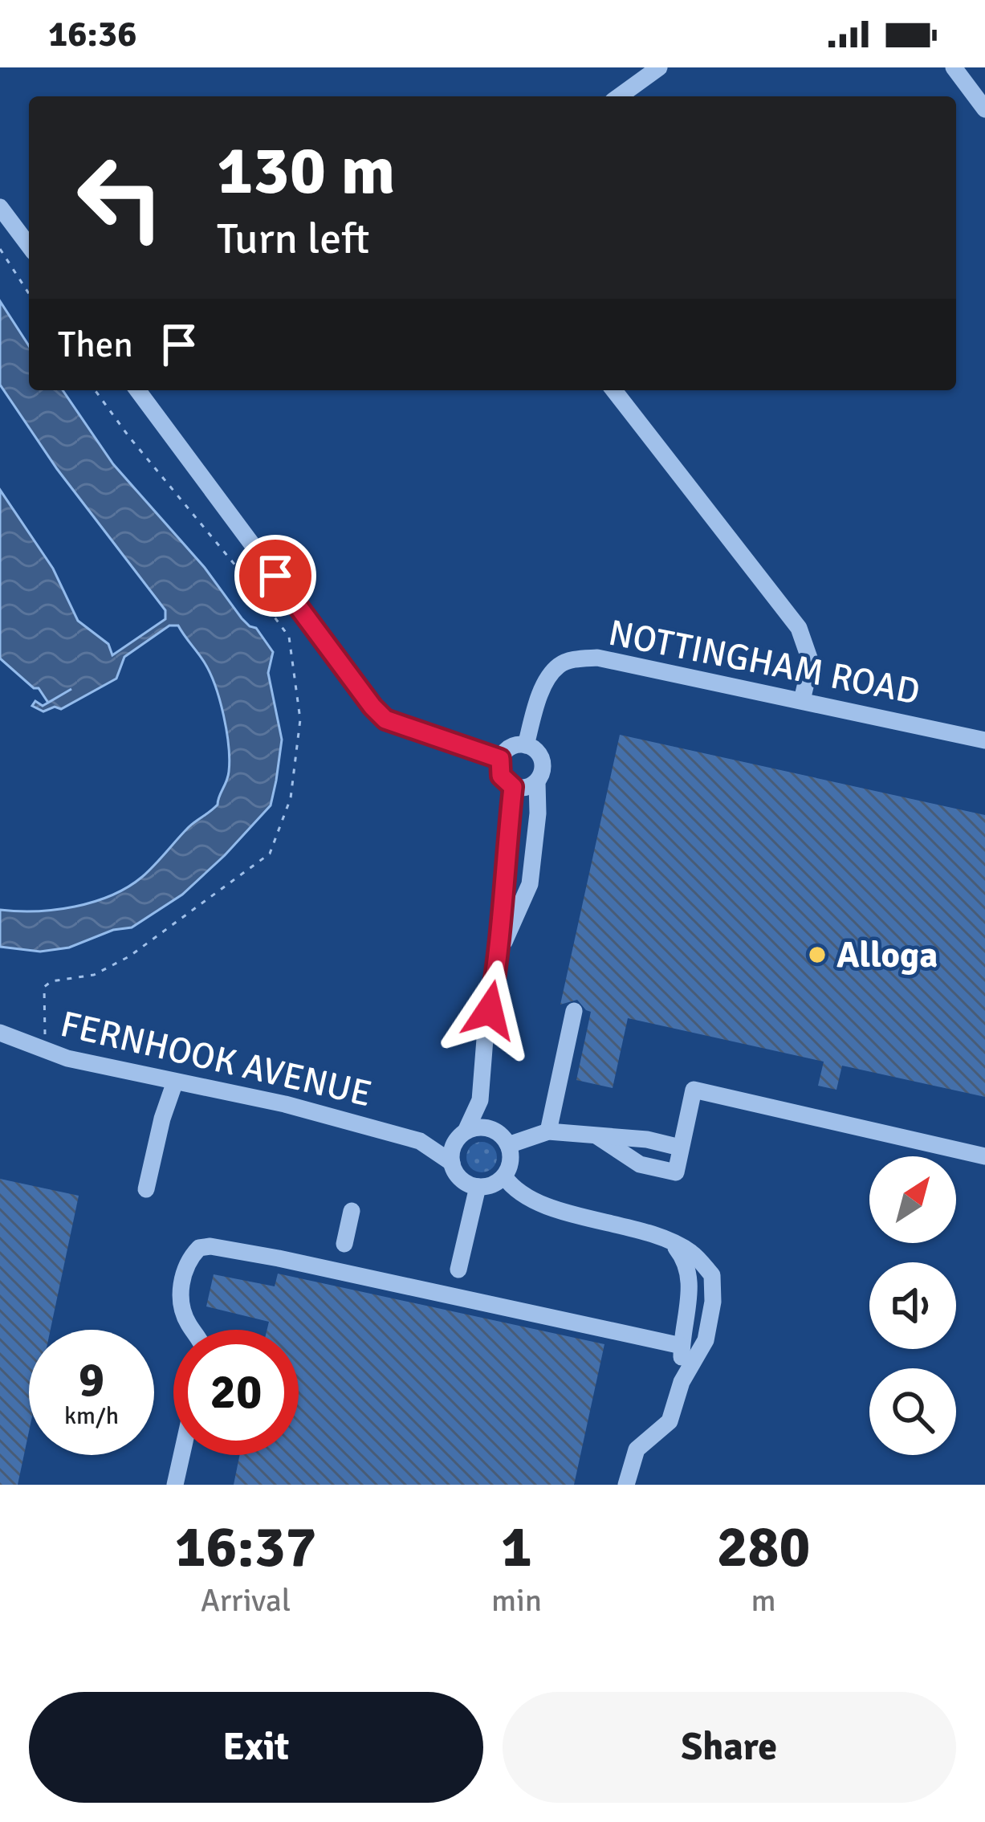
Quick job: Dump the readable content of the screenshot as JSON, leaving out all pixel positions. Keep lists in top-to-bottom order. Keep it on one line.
{"streets":{"street":["NOTTINGHAM ROAD","FERNHOOK AVENUE"]},"places":["Alloga"],"north":"top right","page":{"status":"16:36","turn":["130 m","Turn left"],"then":"Then","speed":"9 km/h","limit":"20","eta":["16:37","Arrival","1","min","280","m"],"buttons":["Exit","Share"]}}
